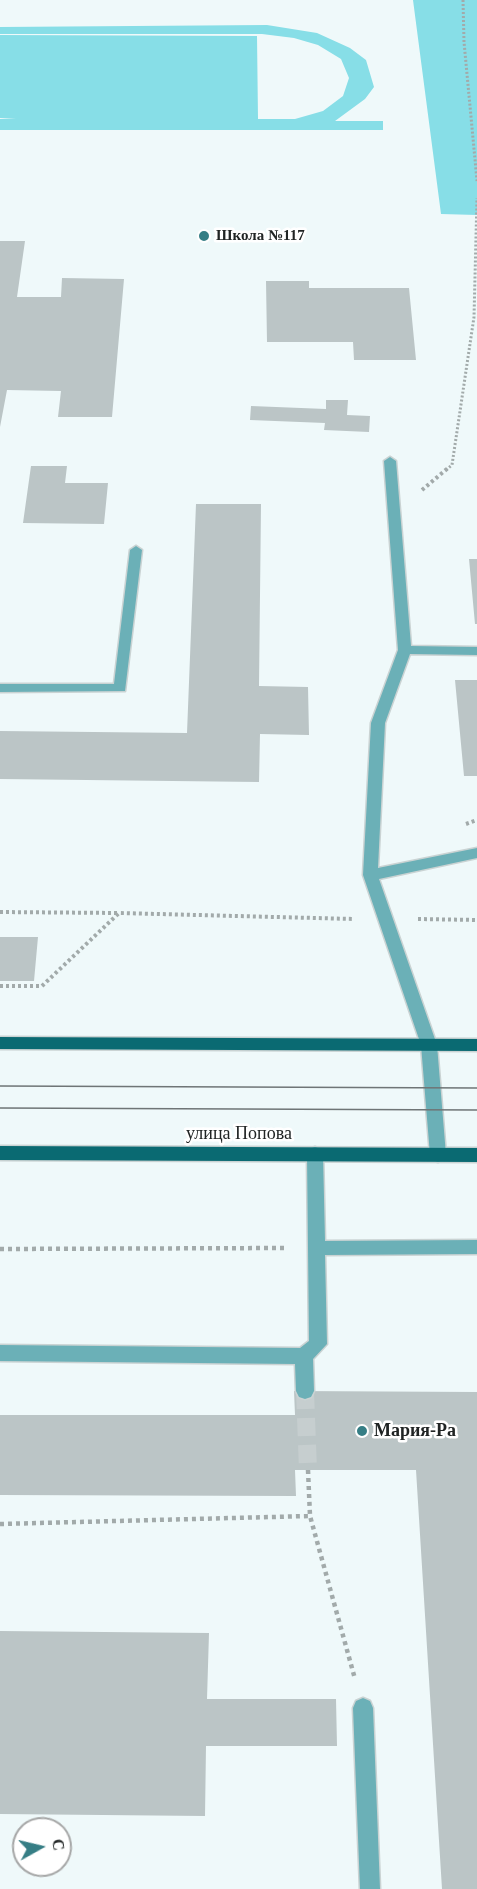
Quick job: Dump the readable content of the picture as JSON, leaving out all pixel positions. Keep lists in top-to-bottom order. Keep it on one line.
{"streets":{"main road":["улица Попова"]},"places":["Школа №117","Мария-Ра"],"north":"right"}
